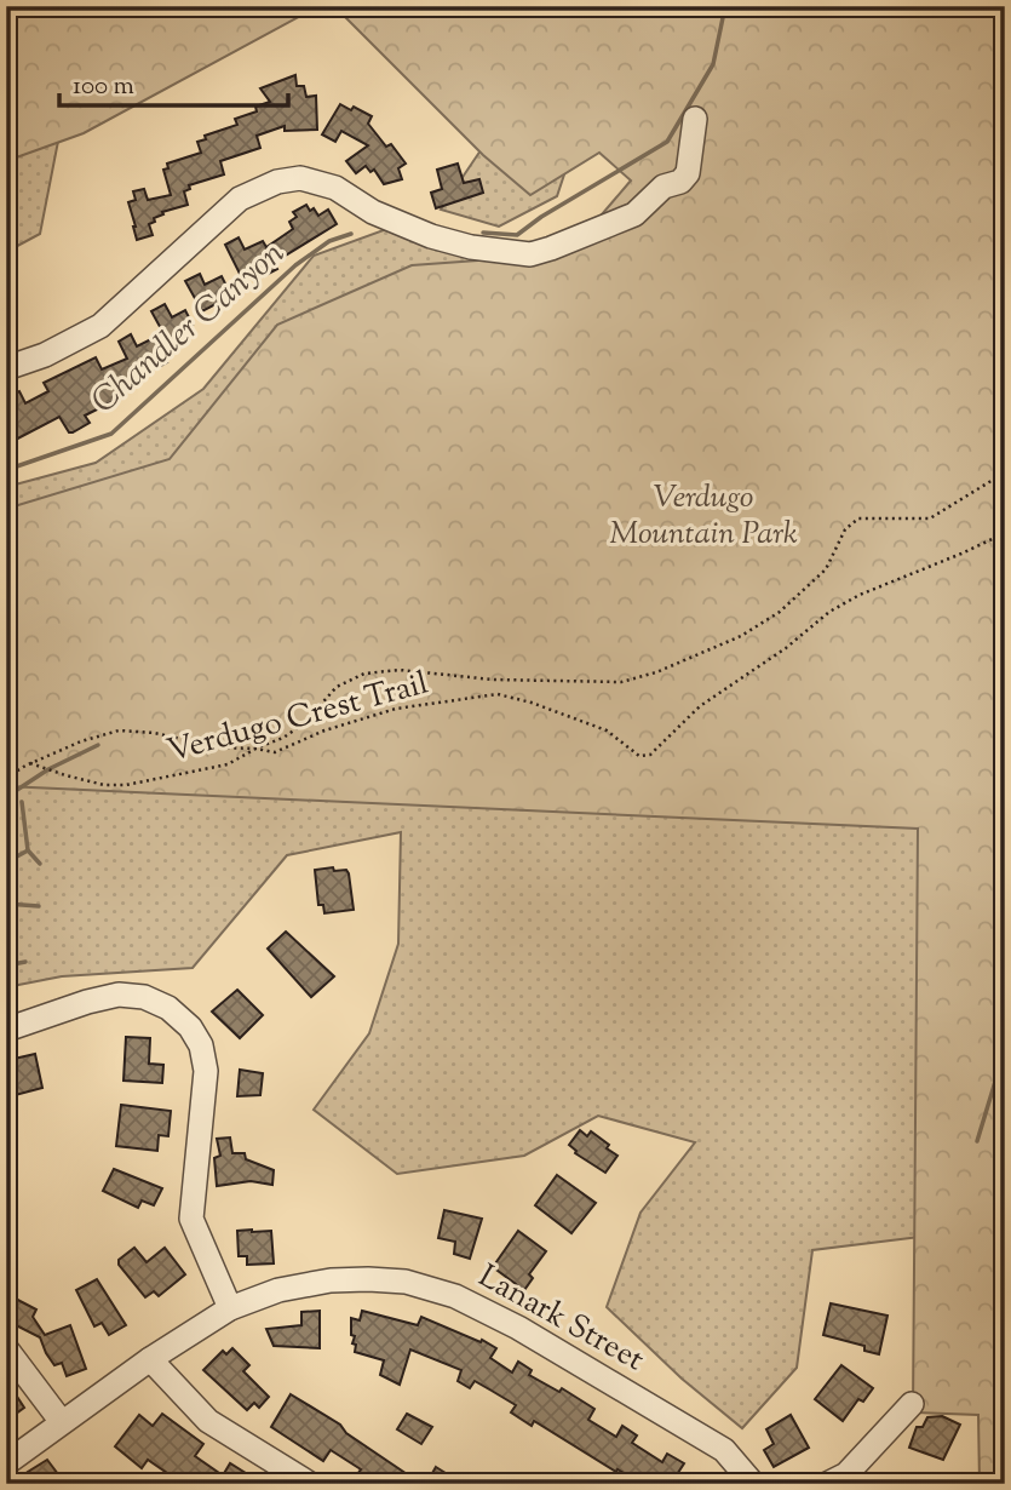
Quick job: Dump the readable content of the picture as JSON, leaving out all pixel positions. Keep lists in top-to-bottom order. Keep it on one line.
{"streets":{"street":["Lanark Street"],"path":["Verdugo Crest Trail"]},"water":["Chandler Canyon"],"parks":["Verdugo Mountain Park"],"scale_bar":"100 m"}
